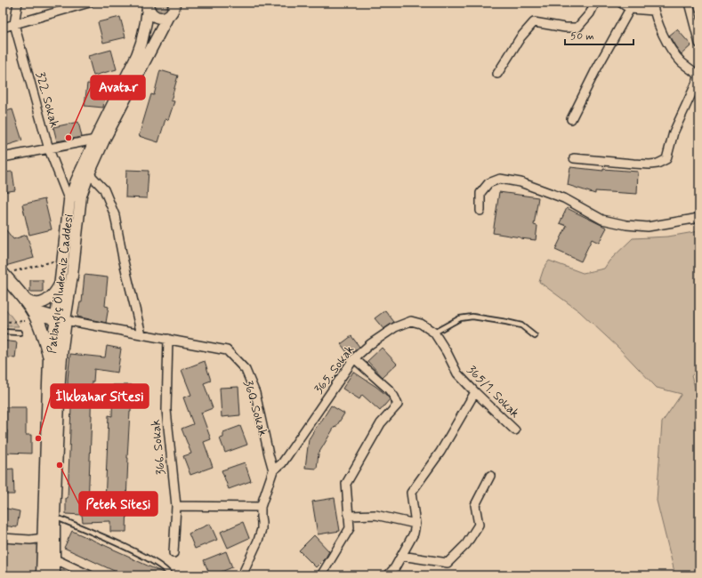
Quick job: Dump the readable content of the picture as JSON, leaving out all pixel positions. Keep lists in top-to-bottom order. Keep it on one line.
{"streets":{"main road":["Patlangıç Öludeniz Caddesi"],"street":["322. Sokak","365. Sokak","365/1. Sokak","360. Sokak","366. Sokak"]},"crossings":[["322. Sokak","Patlangıç Öludeniz Caddesi"],["Patlangıç Öludeniz Caddesi","360. Sokak"],["365. Sokak","365/1. Sokak"],["365. Sokak","360. Sokak"],["360. Sokak","366. Sokak"]],"places":["Avatar","İlkbahar Sitesi","Petek Sitesi"],"scale_bar":"50 m"}
